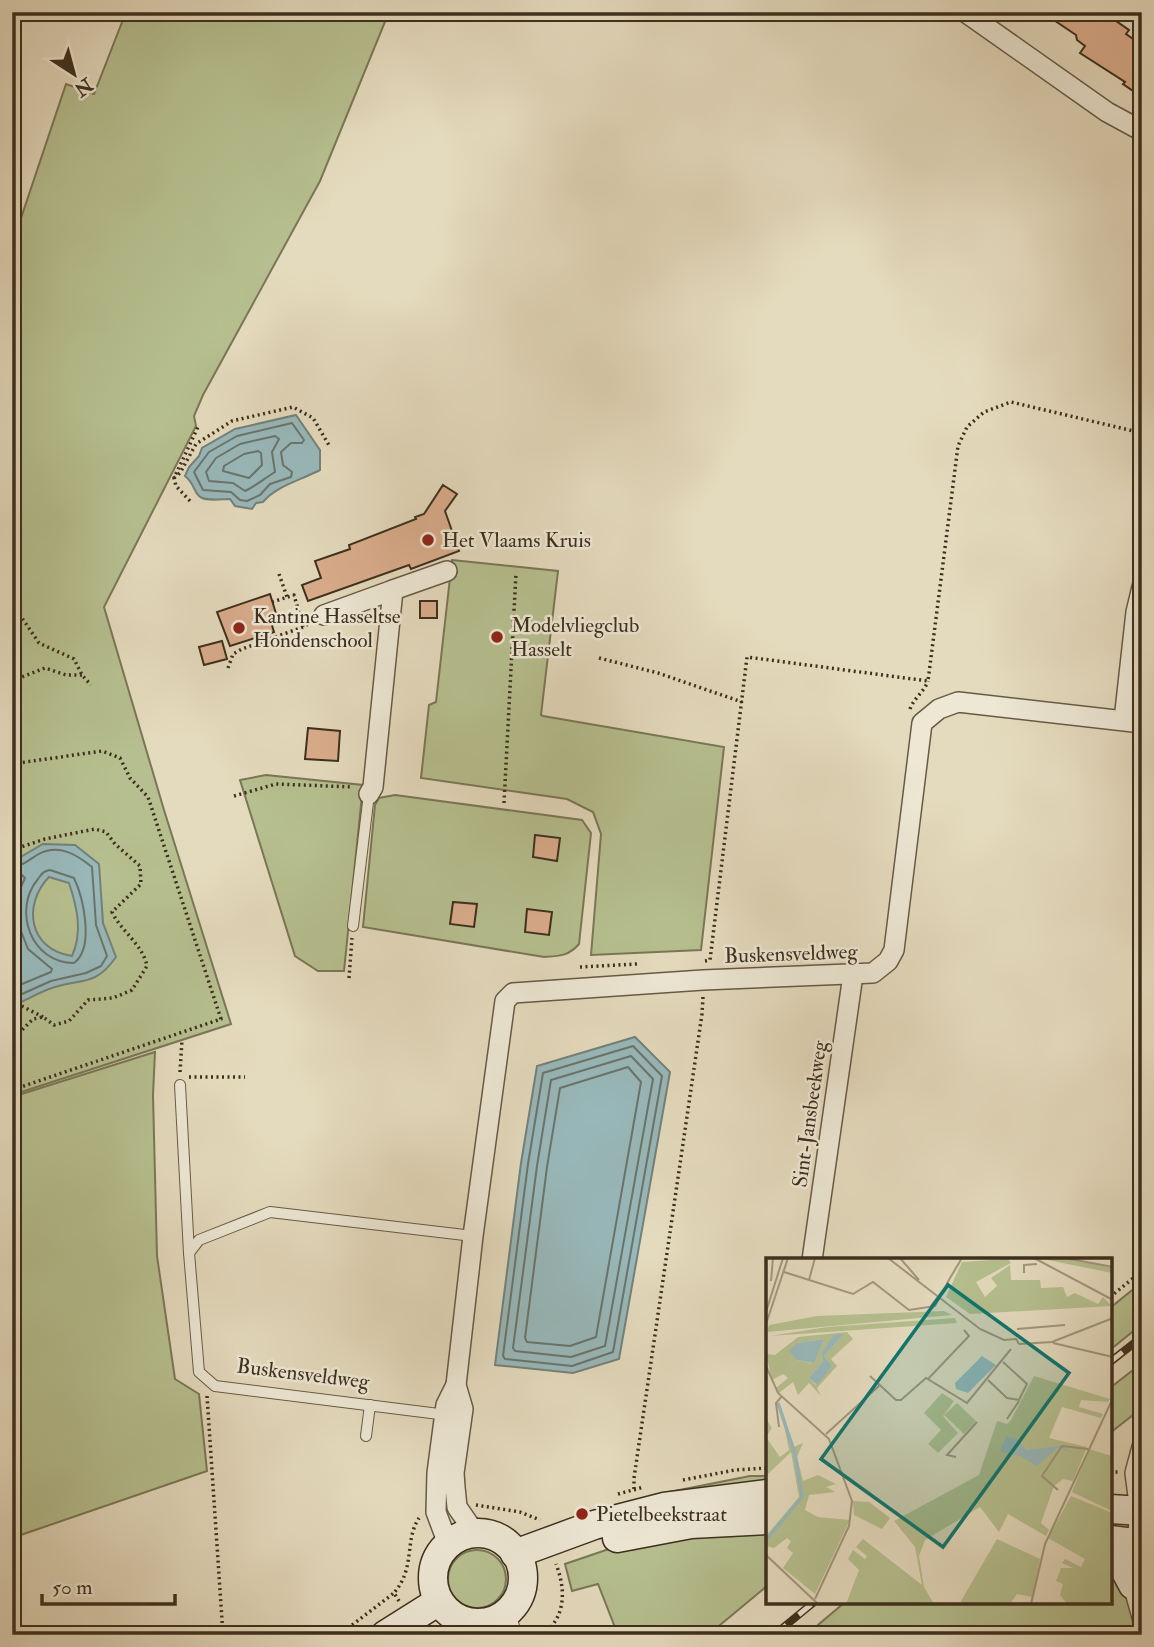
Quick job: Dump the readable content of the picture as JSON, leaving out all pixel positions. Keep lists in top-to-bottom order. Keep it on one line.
{"streets":{"street":["Buskensveldweg","Sint-Jansbeekweg"]},"crossings":[["Buskensveldweg","Sint-Jansbeekweg"]],"places":["Het Vlaams Kruis","Kantine Hasseltse Hondenschool","Modelvliegclub Hasselt","Pietelbeekstraat"],"scale_bar":"50 m","north":"bottom right"}
